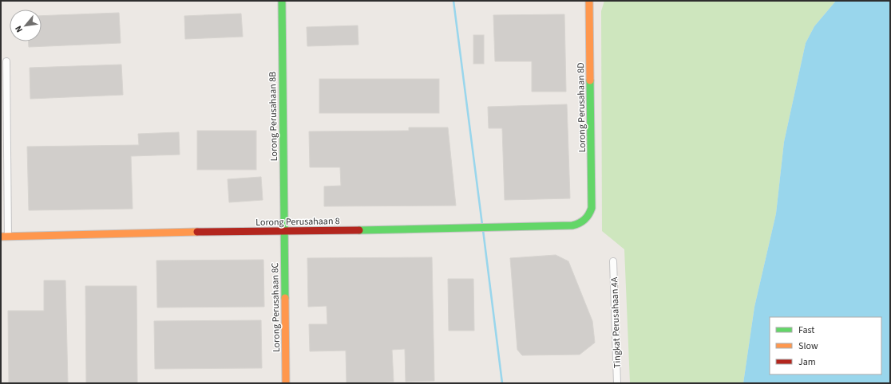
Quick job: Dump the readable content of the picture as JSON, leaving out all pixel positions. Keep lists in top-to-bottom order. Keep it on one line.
{"streets":{"street":["Lorong Perusahaan 8D","Lorong Perusahaan 8B","Lorong Perusahaan 8","Lorong Perusahaan 8C","Tingkat Perusahaan 4A"]},"crossings":[["Lorong Perusahaan 8D","Lorong Perusahaan 8"],["Lorong Perusahaan 8B","Lorong Perusahaan 8"],["Lorong Perusahaan 8B","Lorong Perusahaan 8C"],["Lorong Perusahaan 8","Lorong Perusahaan 8C"]],"legend":["Fast","Slow","Jam"],"north":"bottom left"}
